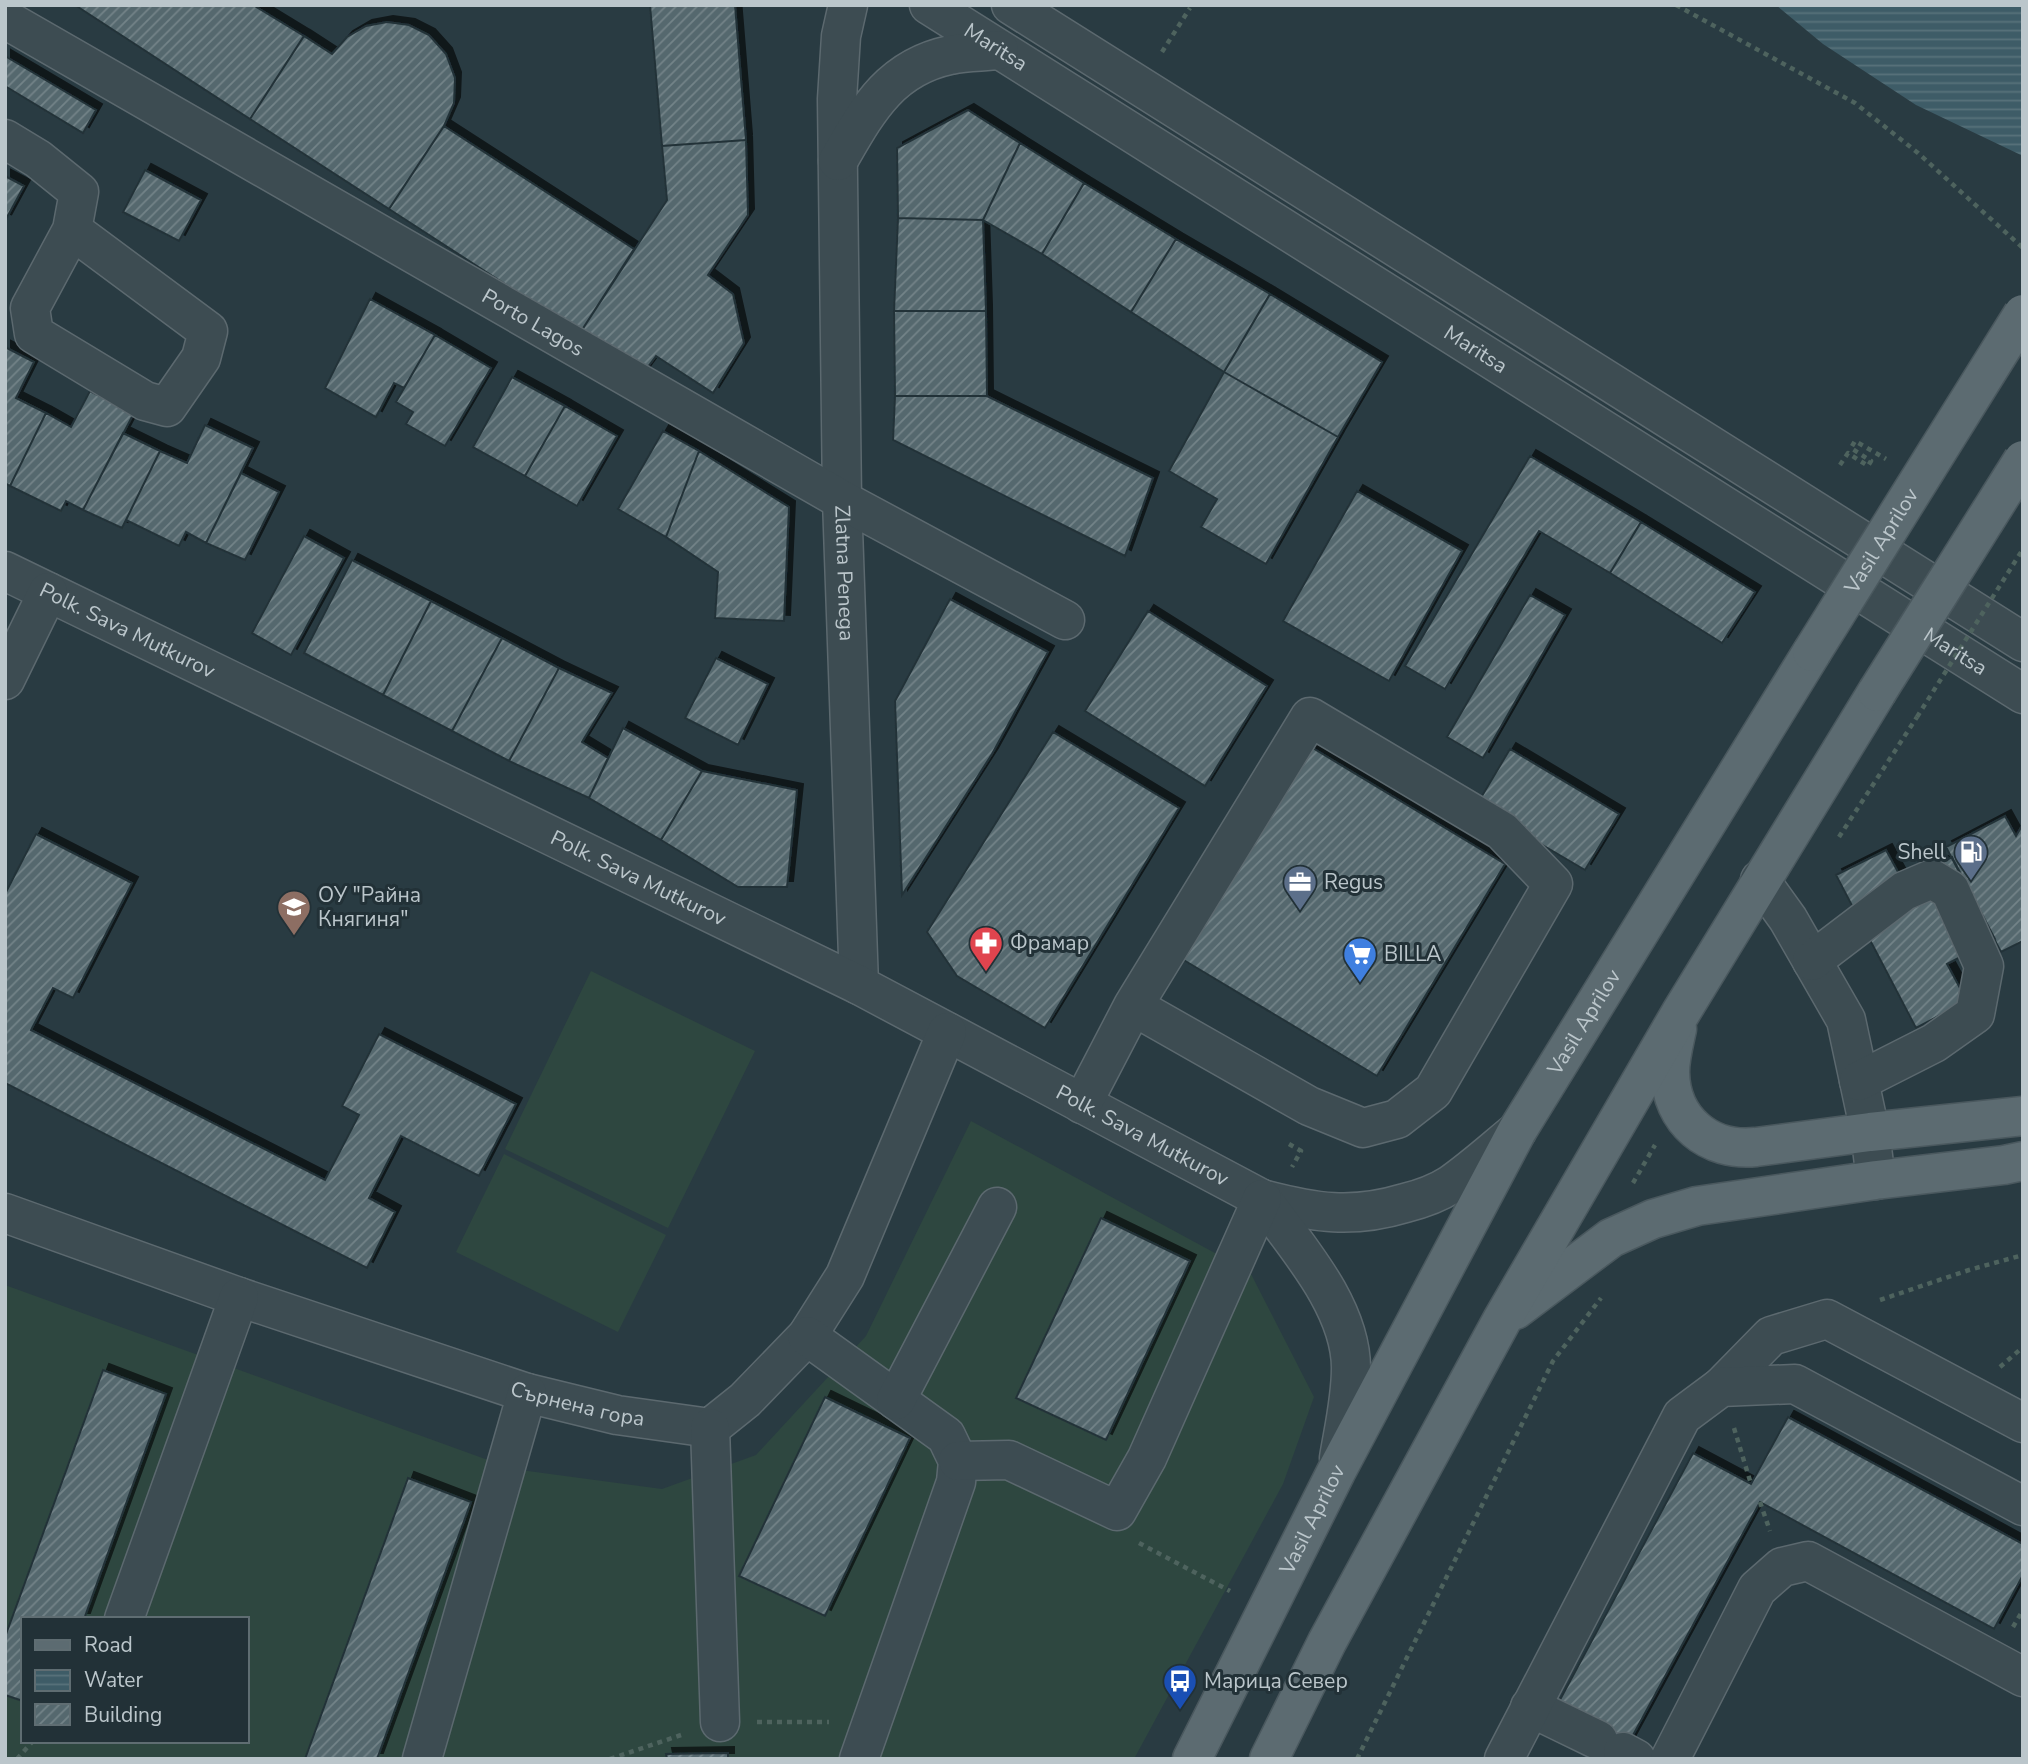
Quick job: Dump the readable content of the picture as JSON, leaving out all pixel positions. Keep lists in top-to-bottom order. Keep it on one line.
{"streets":{"main road":["Vasil Aprilov"],"street":["Maritsa","Porto Lagos","Zlatna Penega","Polk. Sava Mutkurov","Сърнена гора"]},"crossings":[["Porto Lagos","Zlatna Penega"],["Zlatna Penega","Polk. Sava Mutkurov"]],"places":{"fuel station":["Shell"],"office":["Regus"],"school or university":["ОУ \"Райна Княгиня\""],"pharmacy":["Фрамар"],"supermarket":["BILLA"],"bus stop":["Марица Север"]},"legend":["Road","Water","Building"]}
